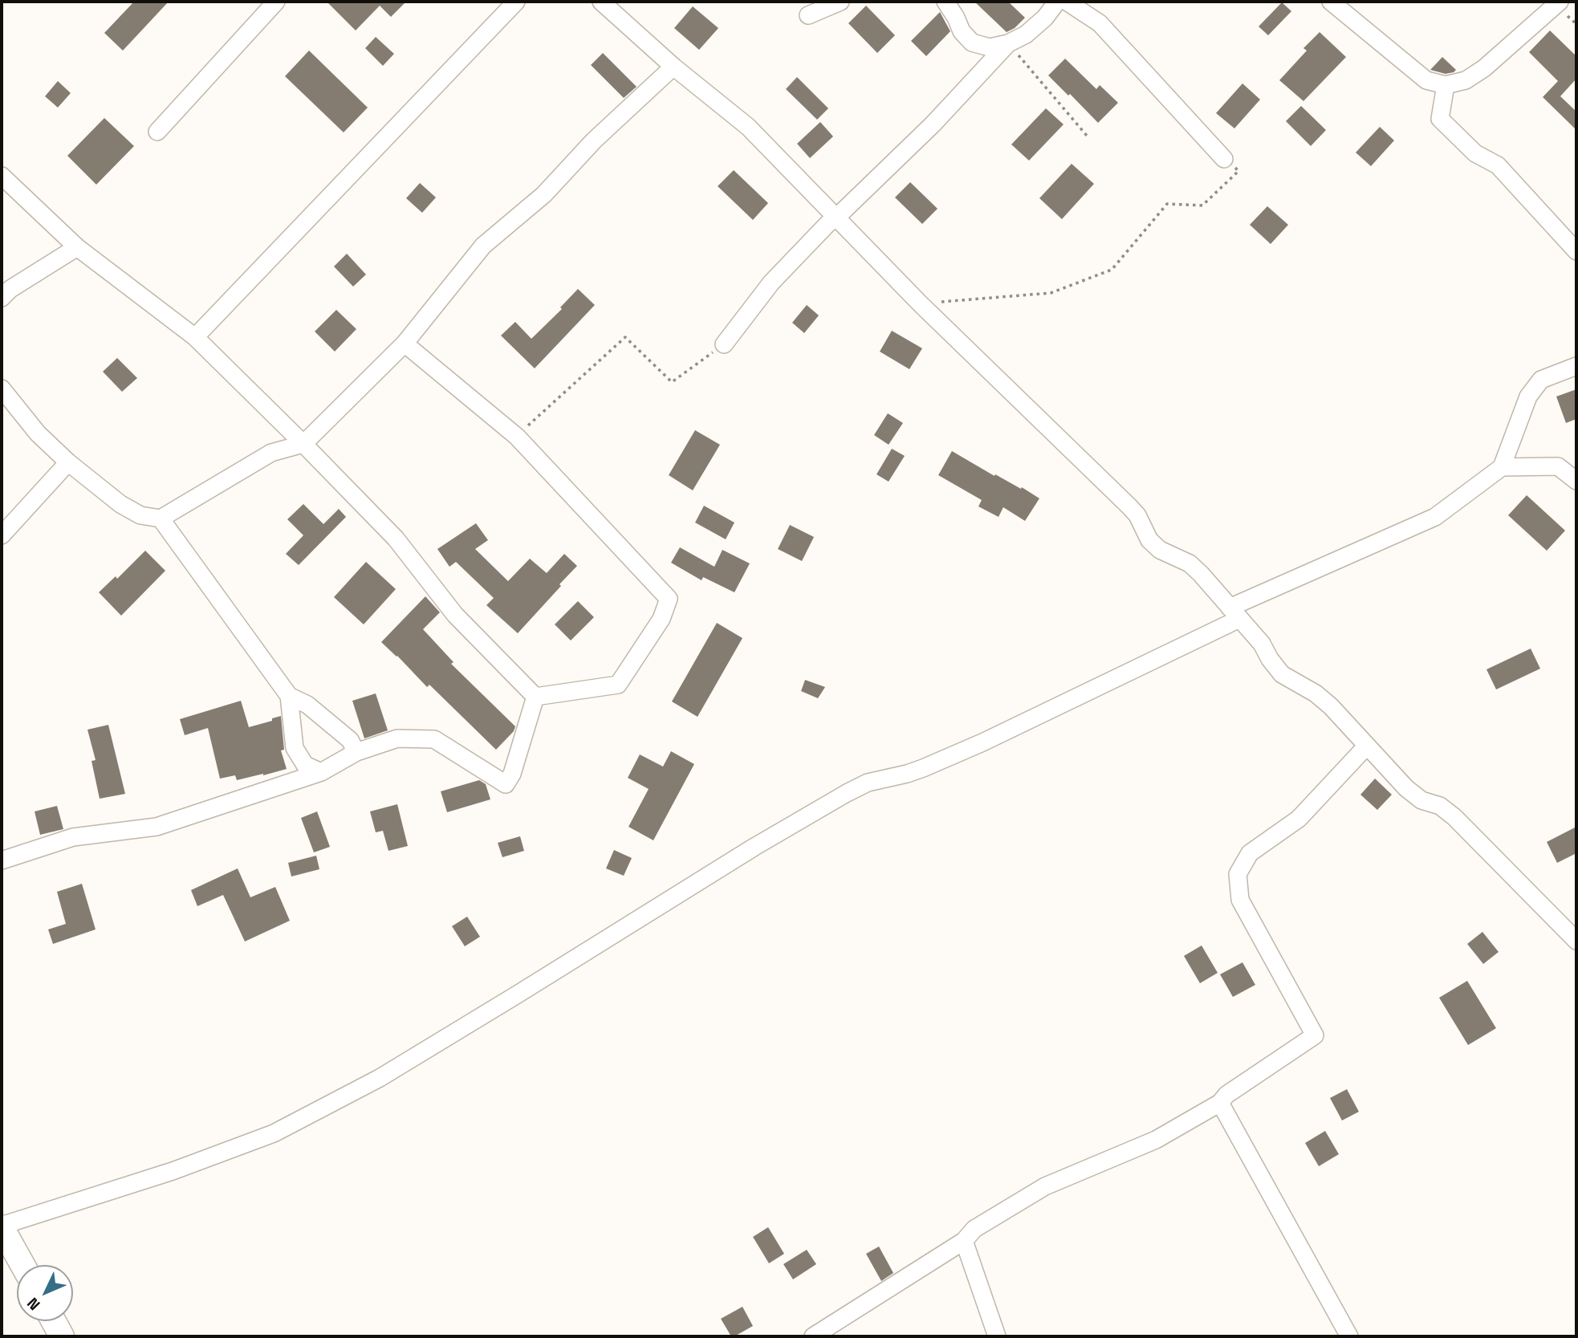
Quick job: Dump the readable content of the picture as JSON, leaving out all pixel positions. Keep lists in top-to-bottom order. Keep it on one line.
{"north":"bottom left"}
